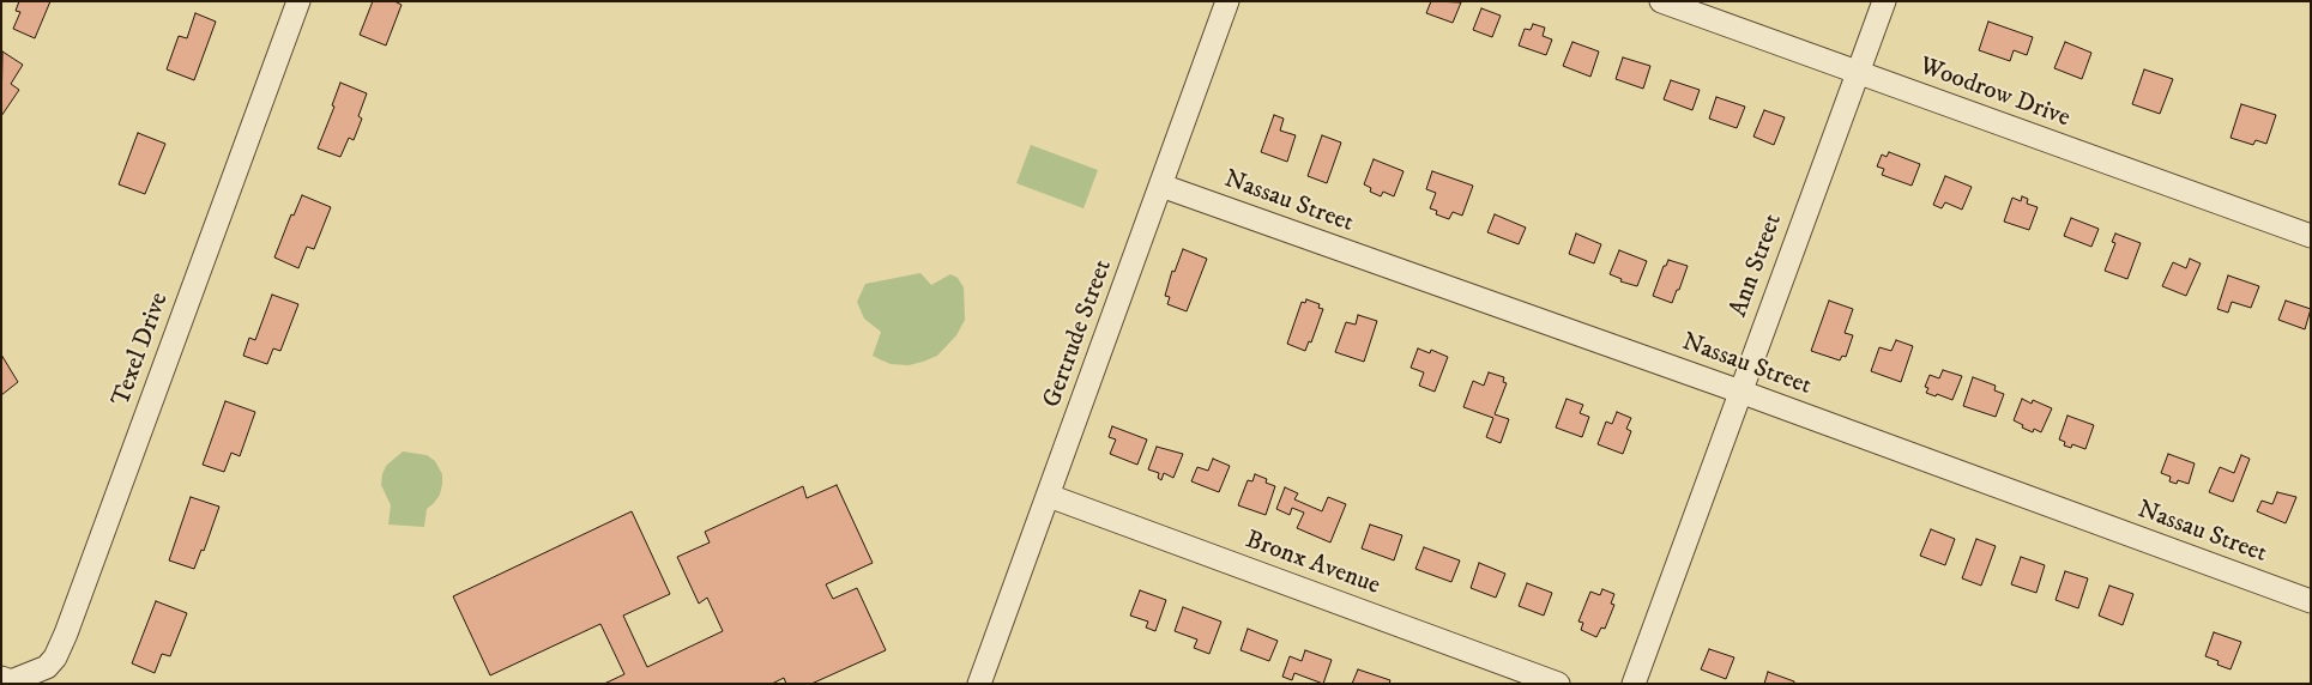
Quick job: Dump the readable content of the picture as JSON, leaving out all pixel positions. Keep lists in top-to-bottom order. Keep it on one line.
{"streets":{"street":["Woodrow Drive","Nassau Street","Ann Street","Gertrude Street","Texel Drive","Bronx Avenue"]},"crossings":[["Woodrow Drive","Ann Street"],["Nassau Street","Ann Street"],["Nassau Street","Gertrude Street"],["Gertrude Street","Bronx Avenue"]]}
